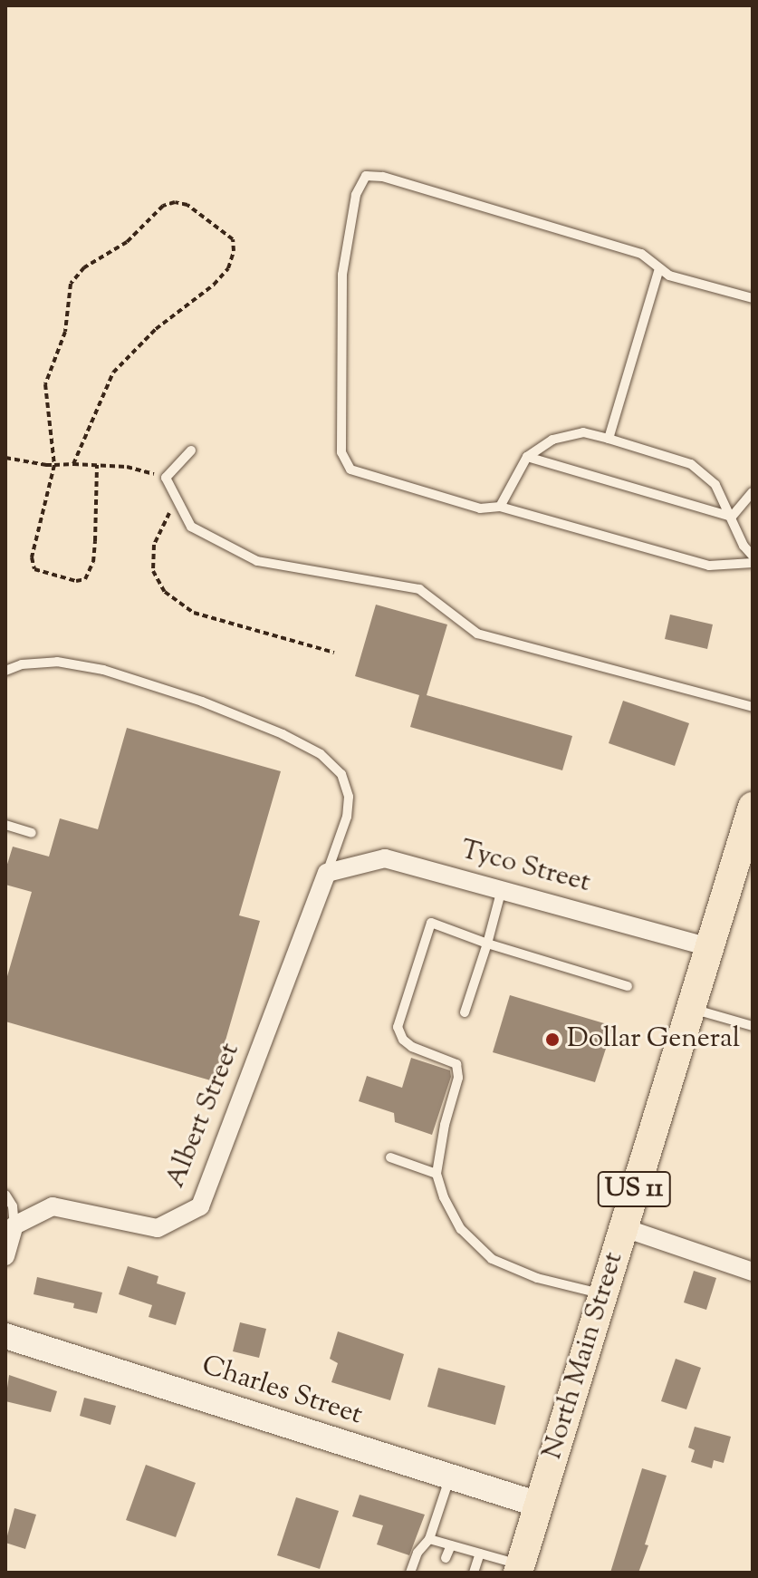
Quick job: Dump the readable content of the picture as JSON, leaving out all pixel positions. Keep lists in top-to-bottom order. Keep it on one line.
{"streets":{"main road":["US 11","North Main Street"],"street":["Tyco Street","Albert Street","Charles Street"]},"crossings":[["Tyco Street","Albert Street"],["Tyco Street","North Main Street"],["North Main Street","Charles Street"]],"places":["Dollar General"]}
